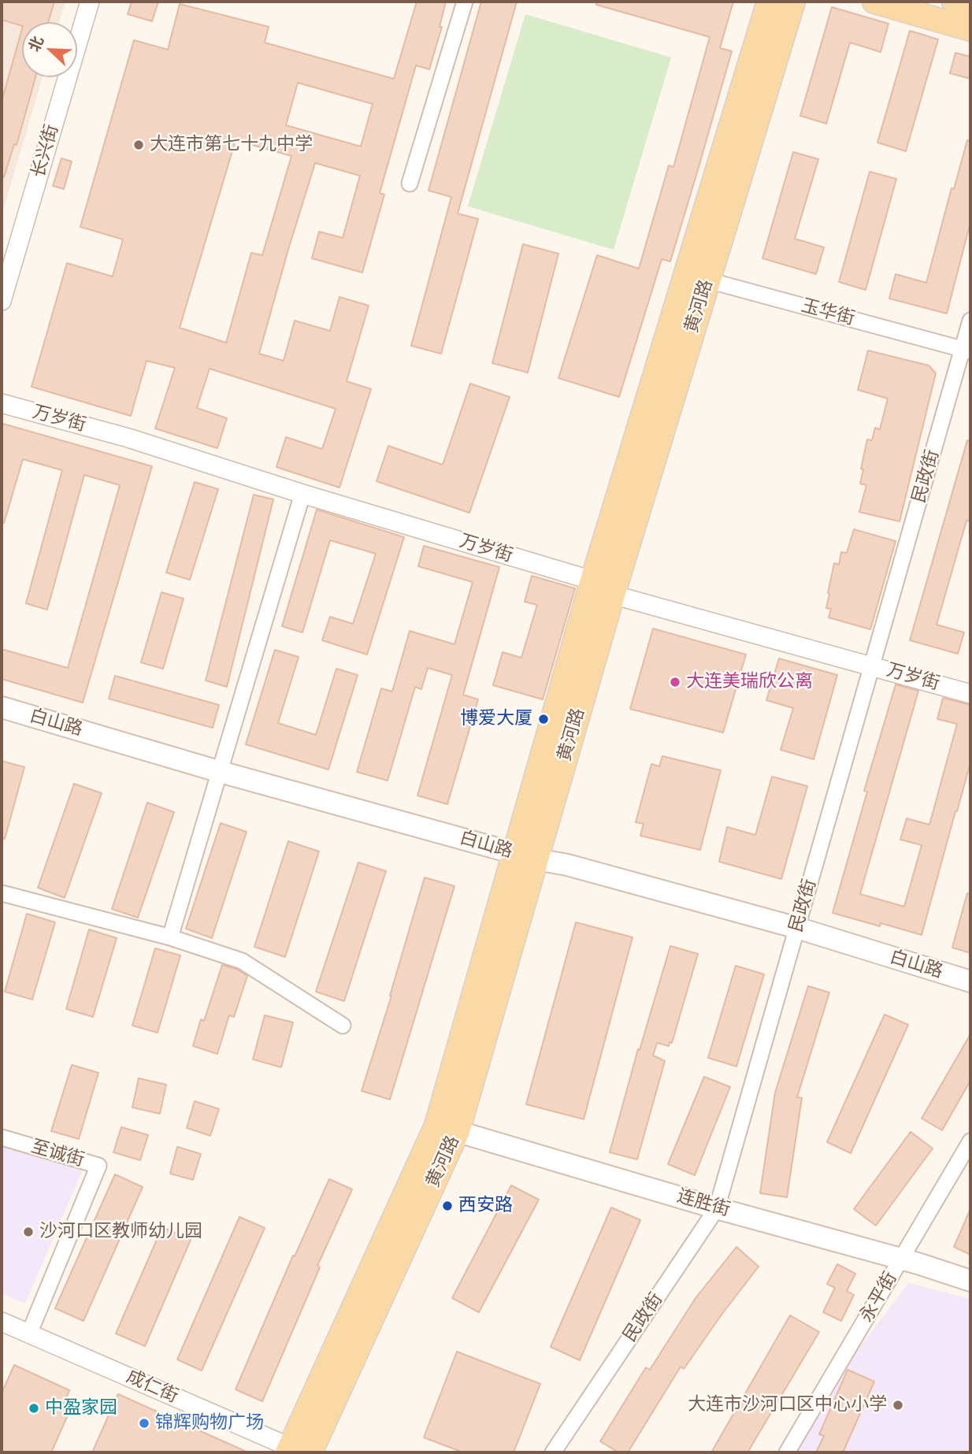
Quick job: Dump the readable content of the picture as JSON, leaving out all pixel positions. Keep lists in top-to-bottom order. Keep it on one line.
{"streets":{"main road":["黄河路","白山路","连胜街"],"street":["长兴街","玉华街","万岁街","民政街","至诚街","永平街","成仁街"]},"crossings":[["黄河路","玉华街"],["黄河路","万岁街"],["黄河路","白山路"],["黄河路","连胜街"],["黄河路","成仁街"],["玉华街","民政街"],["万岁街","民政街"],["民政街","白山路"],["民政街","连胜街"],["至诚街","成仁街"],["连胜街","永平街"]],"places":["大连市第七十九中学","大连美瑞欣公离","博爱大厦","西安路","沙河口区教师幼儿园","大连市沙河口区中心小学","中盈家园","锦辉购物广场"],"north":"top left"}
